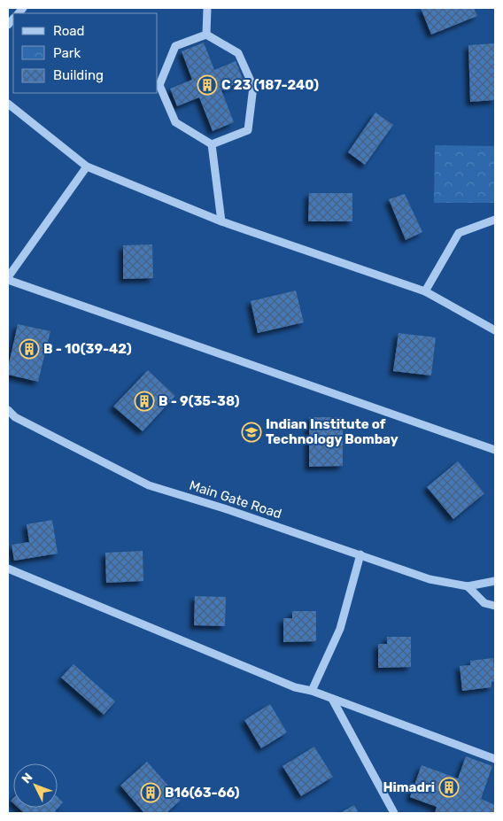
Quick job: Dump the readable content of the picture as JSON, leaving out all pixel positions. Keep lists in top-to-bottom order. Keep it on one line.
{"streets":{"lane":["Main Gate Road"]},"places":{"building":["C 23 (187-240)","B - 10(39-42)","B - 9(35-38)","Himadri","B16(63-66)"],"school or university":["Indian Institute of Technology Bombay"]},"legend":["Road","Park","Building"],"north":"top left"}
